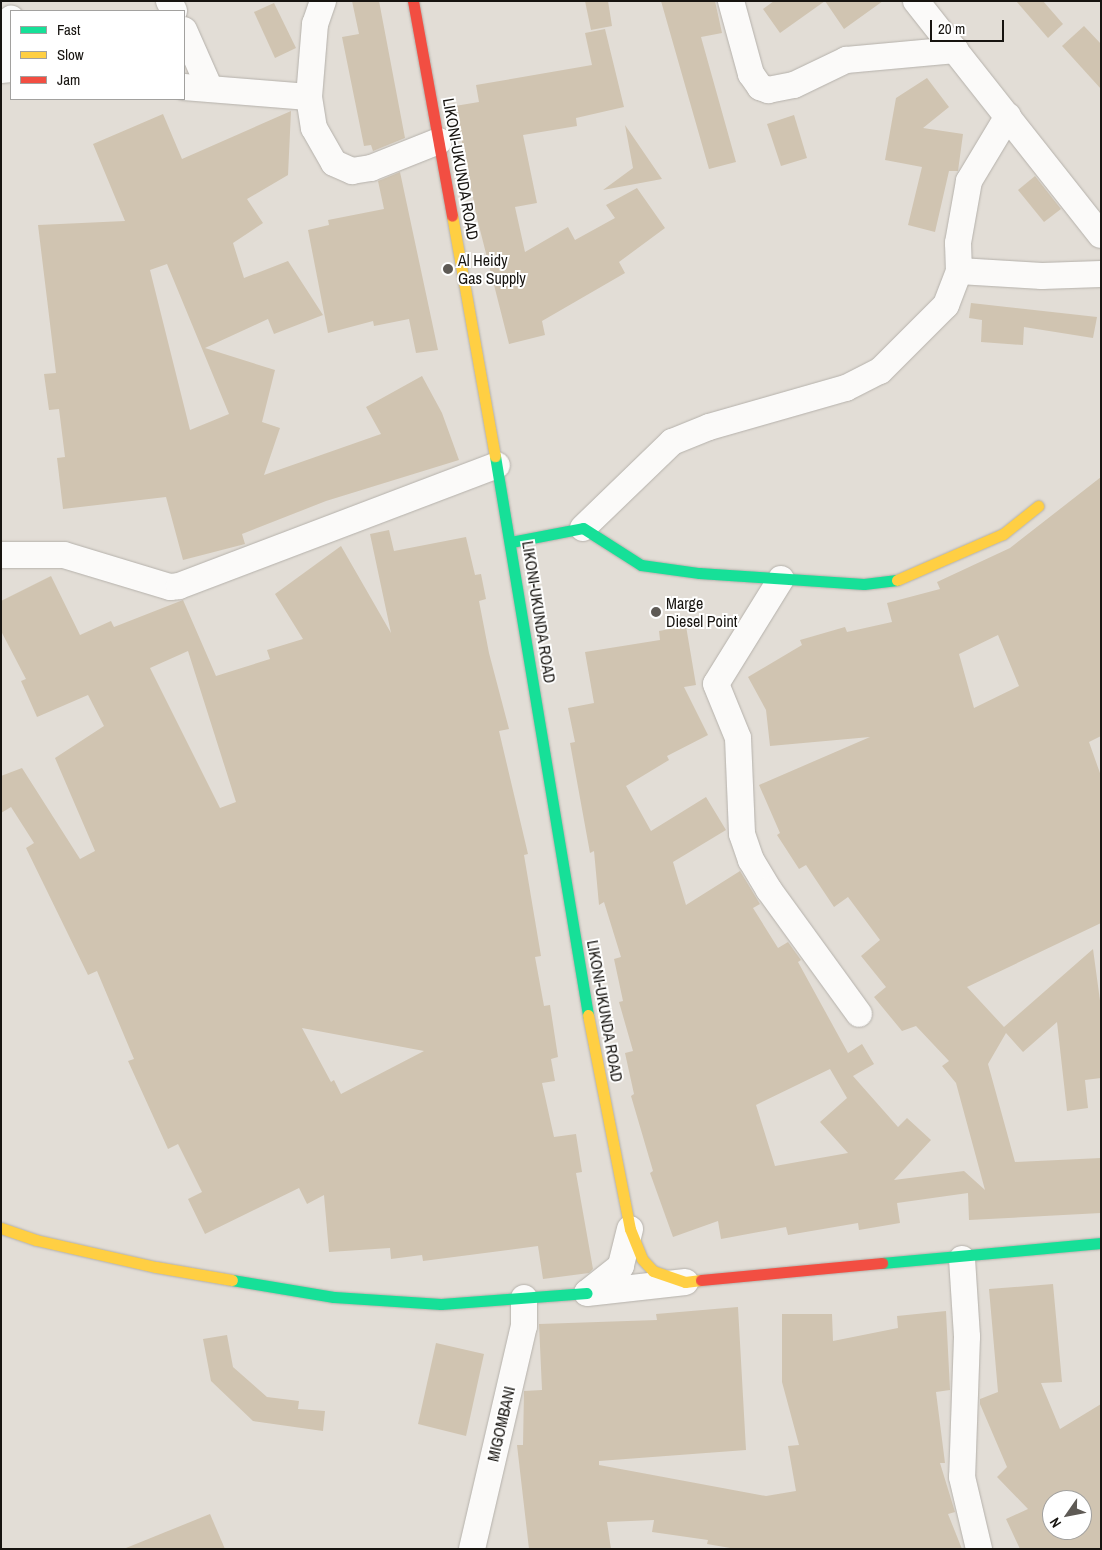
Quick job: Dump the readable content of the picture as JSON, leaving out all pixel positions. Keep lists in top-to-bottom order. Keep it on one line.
{"streets":{"main road":["LIKONI-UKUNDA ROAD"],"street":["MIGOMBANI"]},"places":["Al Heidy Gas Supply","Marge Diesel Point"],"legend":["Fast","Slow","Jam"],"scale_bar":"20 m","north":"bottom left"}
